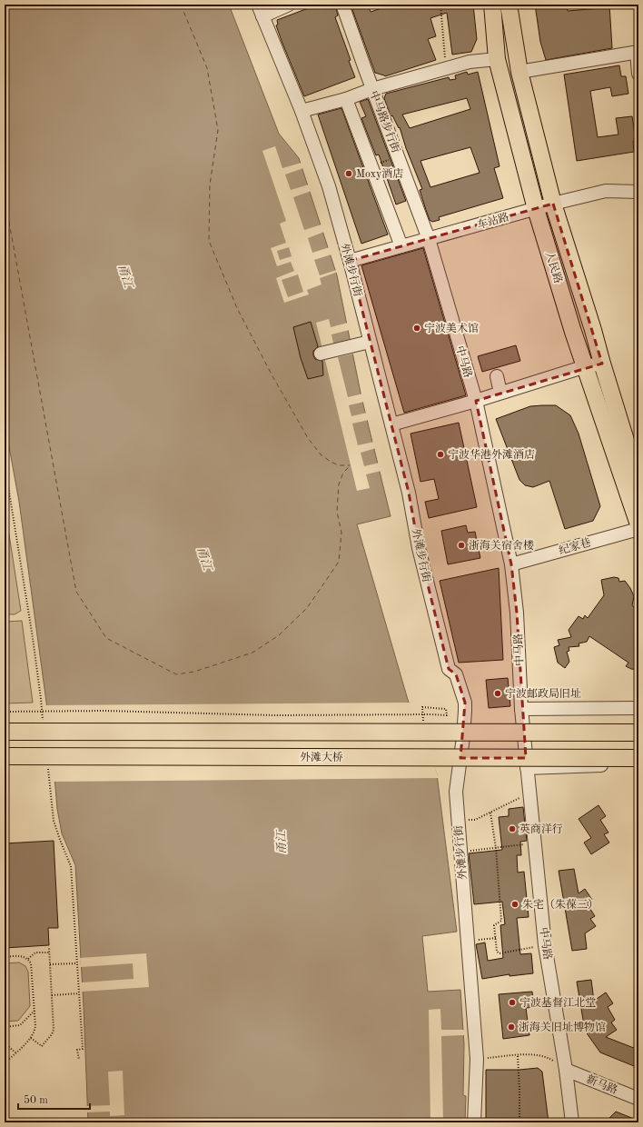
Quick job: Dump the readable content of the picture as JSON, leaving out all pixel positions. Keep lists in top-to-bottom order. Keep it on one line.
{"streets":{"main road":["人民路","外滩大桥"],"street":["中马路步行街","车站路","外滩步行街","中马路","纪家巷","新马路"]},"crossings":[["中马路步行街","车站路"],["中马路步行街","中马路"],["车站路","人民路"],["车站路","外滩步行街"],["车站路","中马路"],["中马路","纪家巷"],["中马路","新马路"]],"water":["甬江"],"places":["Moxy酒店","宁波美术馆","宁波华港外滩酒店","浙海关宿舍楼","宁波邮政局旧址","英商洋行","朱宅（朱葆三）","宁波基督江北堂","浙海关旧址博物馆"],"scale_bar":"50 m"}
